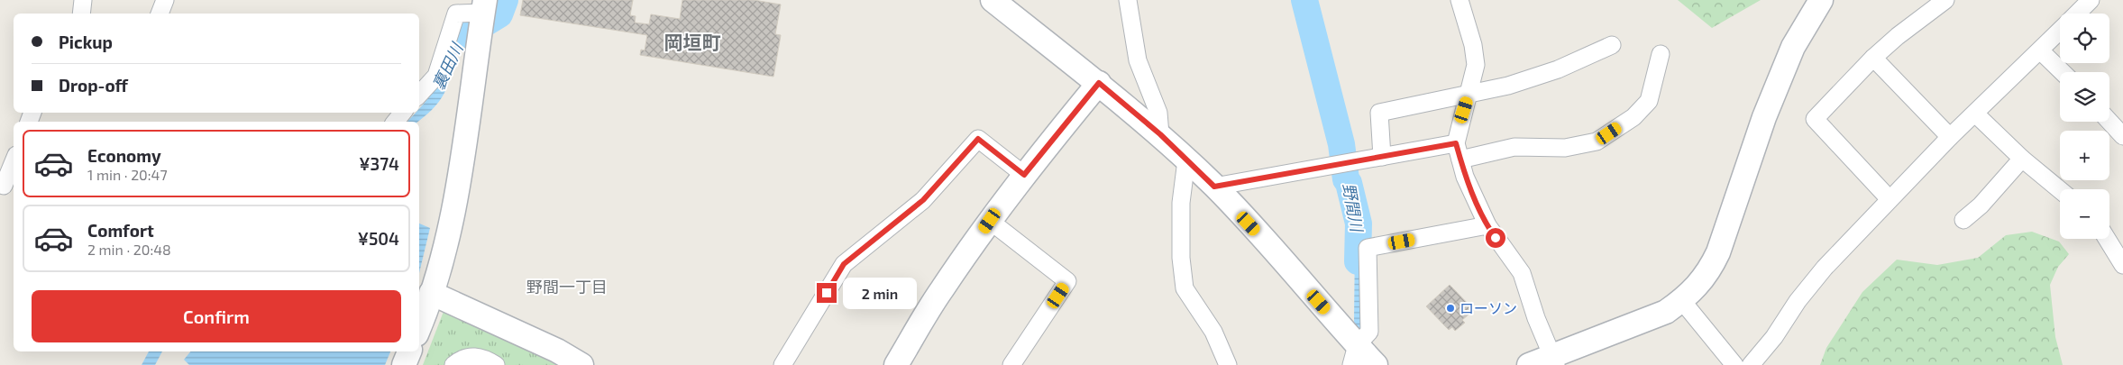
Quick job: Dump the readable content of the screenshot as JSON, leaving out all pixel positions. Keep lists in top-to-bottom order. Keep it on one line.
{"districts":["岡垣町","野間一丁目"],"water":["裏田川","野間川"],"places":["ローソン"],"page":{"map_buttons":["+","−"],"banner":["Pickup","Drop-off"],"list":[{"name":"Economy","note":"1 min · 20:47","value":"¥374"},{"name":"Comfort","note":"2 min · 20:48","value":"¥504"}],"bubble":"2 min","buttons":"Confirm"}}
